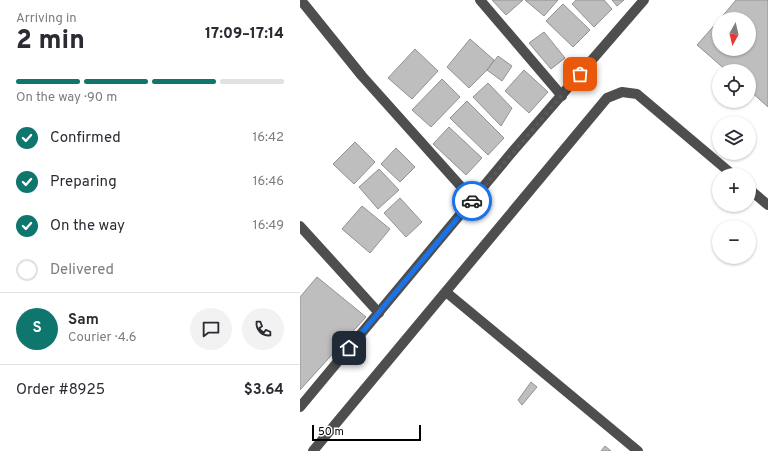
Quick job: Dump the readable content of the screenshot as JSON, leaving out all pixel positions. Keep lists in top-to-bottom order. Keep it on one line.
{"scale_bar":"50 m","north":"bottom","page":{"heading":["2 min","Arriving in","17:09–17:14"],"panel":["Sam","Courier · 4.6","Order #8925","$3.64"],"map_buttons":["+","−"],"bar":"On the way · 90 m","list":[["Confirmed","16:42"],["Preparing","16:46"],["On the way","16:49"],"Delivered"],"round":"S","scale":"50 m"}}
